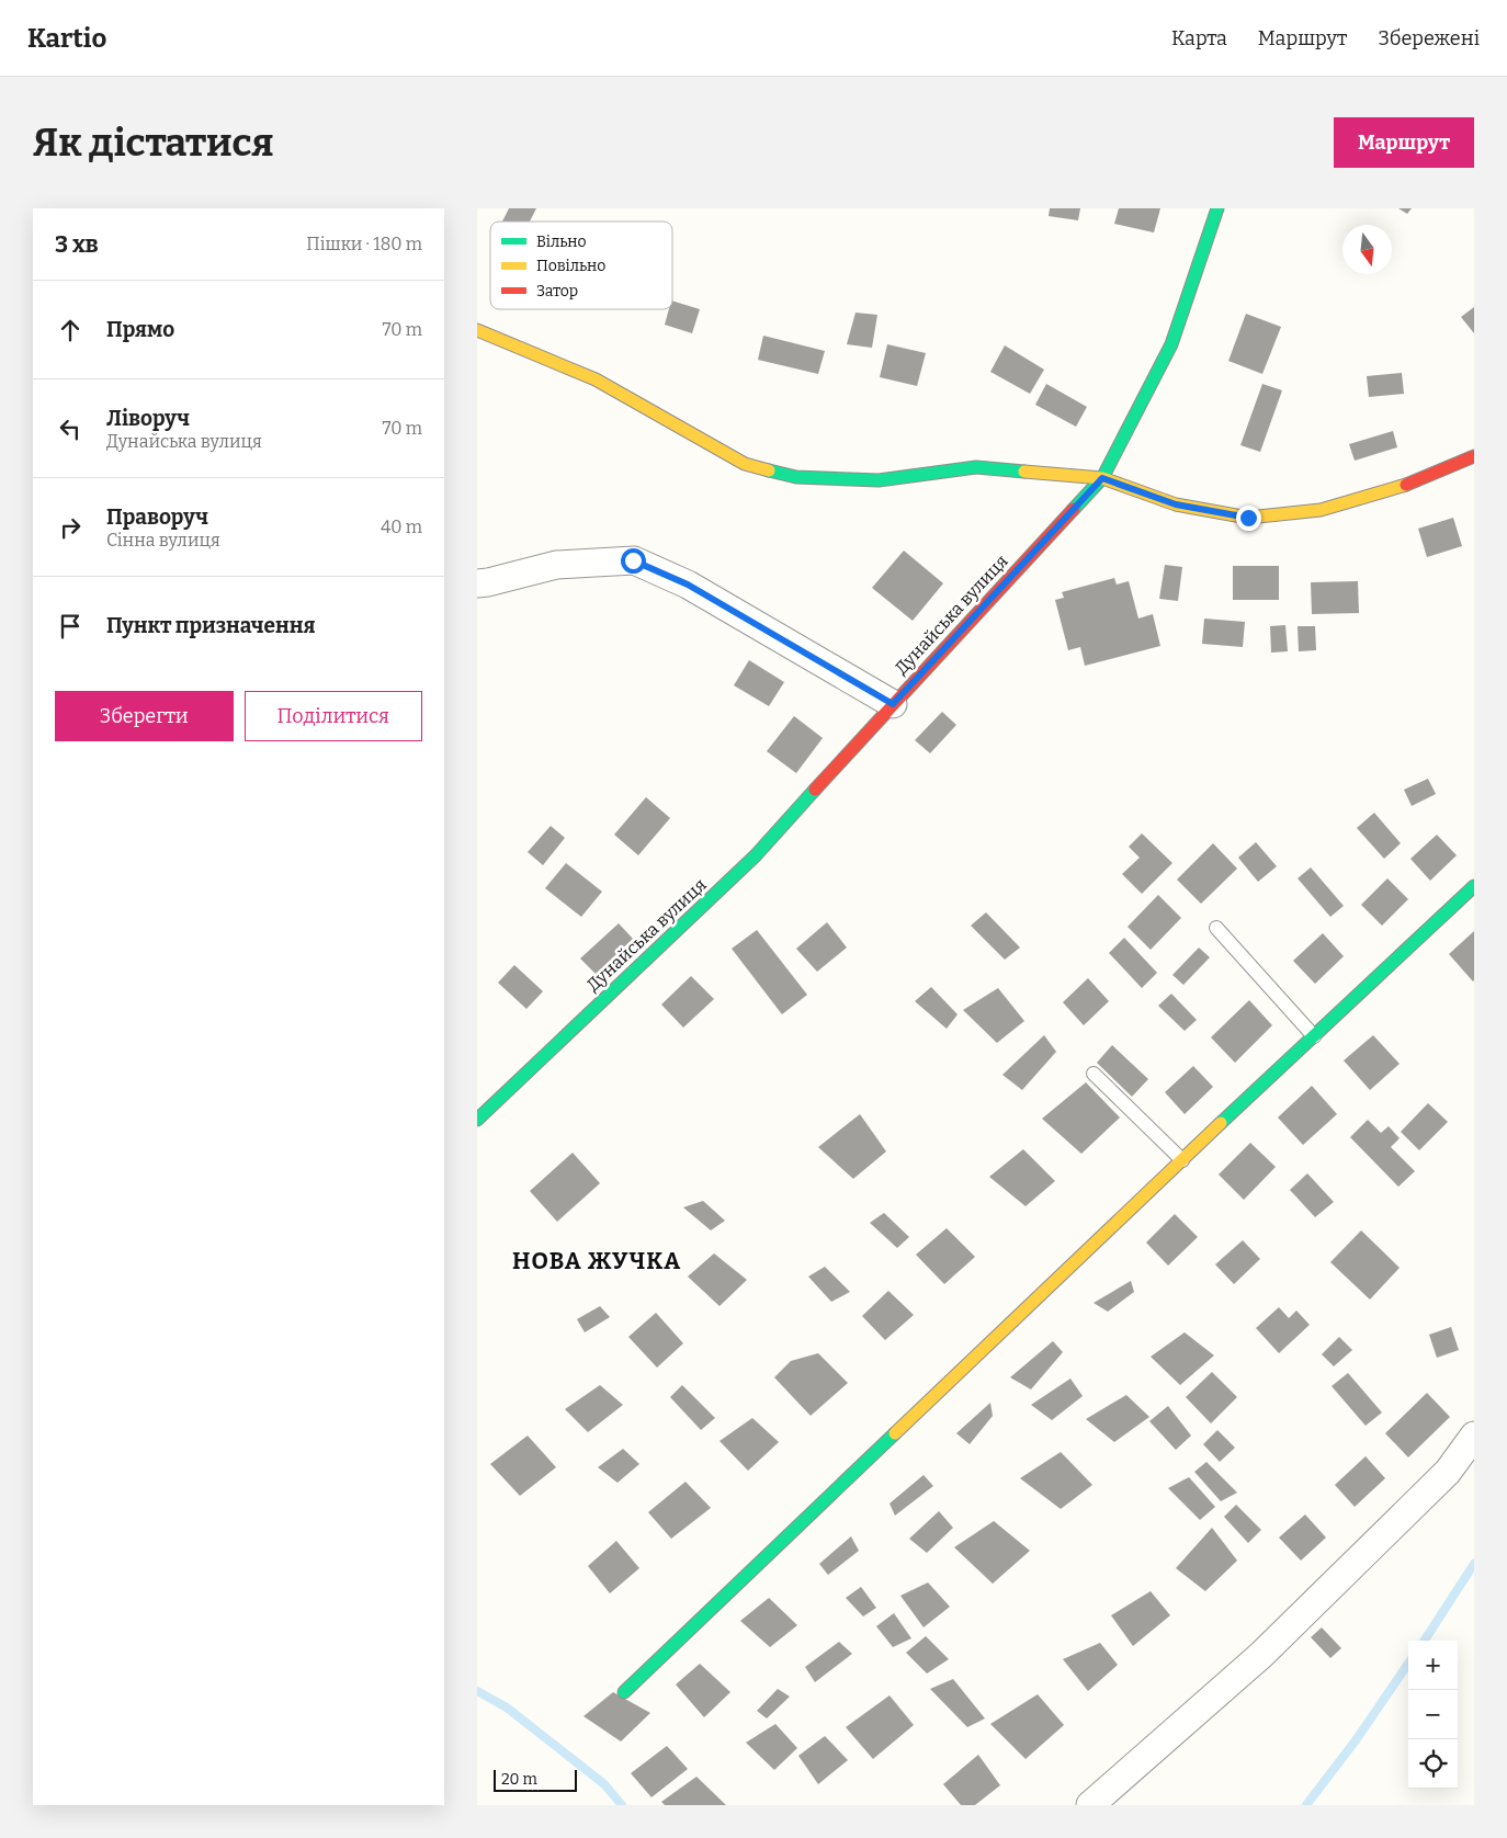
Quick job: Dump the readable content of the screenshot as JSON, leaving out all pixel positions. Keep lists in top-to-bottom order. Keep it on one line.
{"streets":{"street":["Дунайська вулиця"]},"districts":["НОВА ЖУЧКА"],"legend":["Вільно","Повільно","Затор"],"scale_bar":"20 m","north":"bottom","page":{"header":"Kartio","nav":["Карта","Маршрут","Збережені"],"buttons":["Маршрут",["Зберегти","Поділитися"]],"title":"Як дістатися","heading":["3 хв","Пішки · 180 m"],"list":[["Прямо","70 m"],["Ліворуч","Дунайська вулиця","70 m"],["Праворуч","Сінна вулиця","40 m"],"Пункт призначення"],"map_buttons":["+","−"],"scale":"20 m"}}
